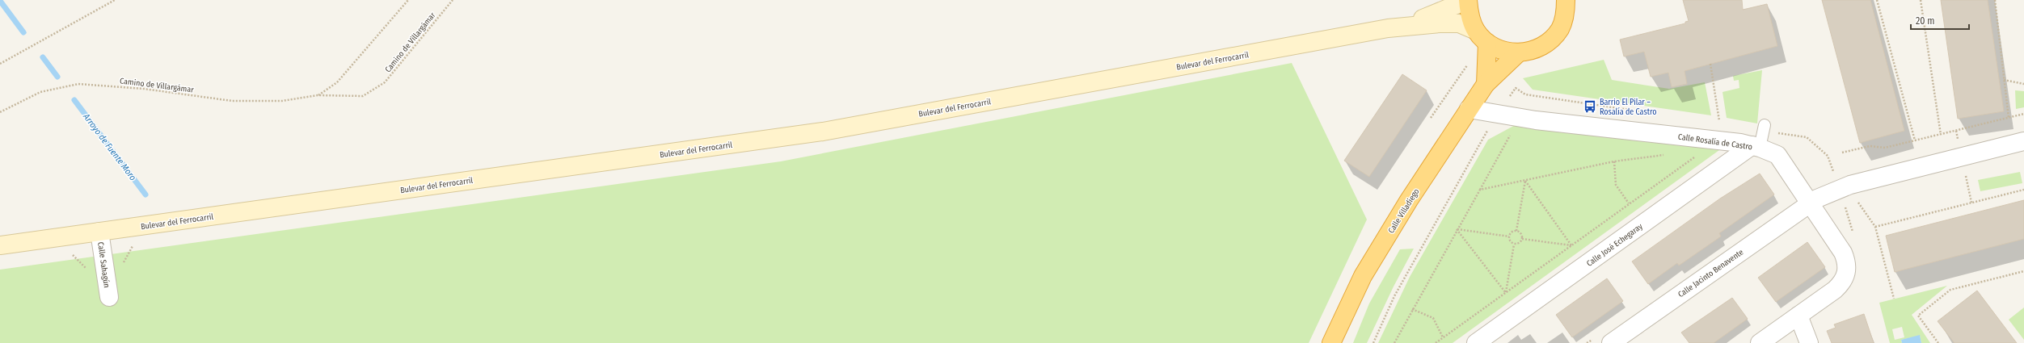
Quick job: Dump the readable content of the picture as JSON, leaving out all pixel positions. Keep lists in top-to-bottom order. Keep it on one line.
{"streets":{"highway":["Calle Villadiego"],"main road":["Bulevar del Ferrocarril"],"street":["Calle Rosalía de Castro","Calle José Echegaray","Calle Sahagún","Calle Jacinto Benavente"],"path":["Camino de Villargámar"]},"crossings":[["Bulevar del Ferrocarril","Calle Sahagún"],["Calle Rosalía de Castro","Calle Villadiego"],["Calle Rosalía de Castro","Calle José Echegaray"],["Calle Rosalía de Castro","Calle Jacinto Benavente"]],"water":["Arroyo de Fuente Moro"],"places":{"bus stop":["Barrio El Pilar – Rosalía de Castro"]},"scale_bar":"20 m"}
